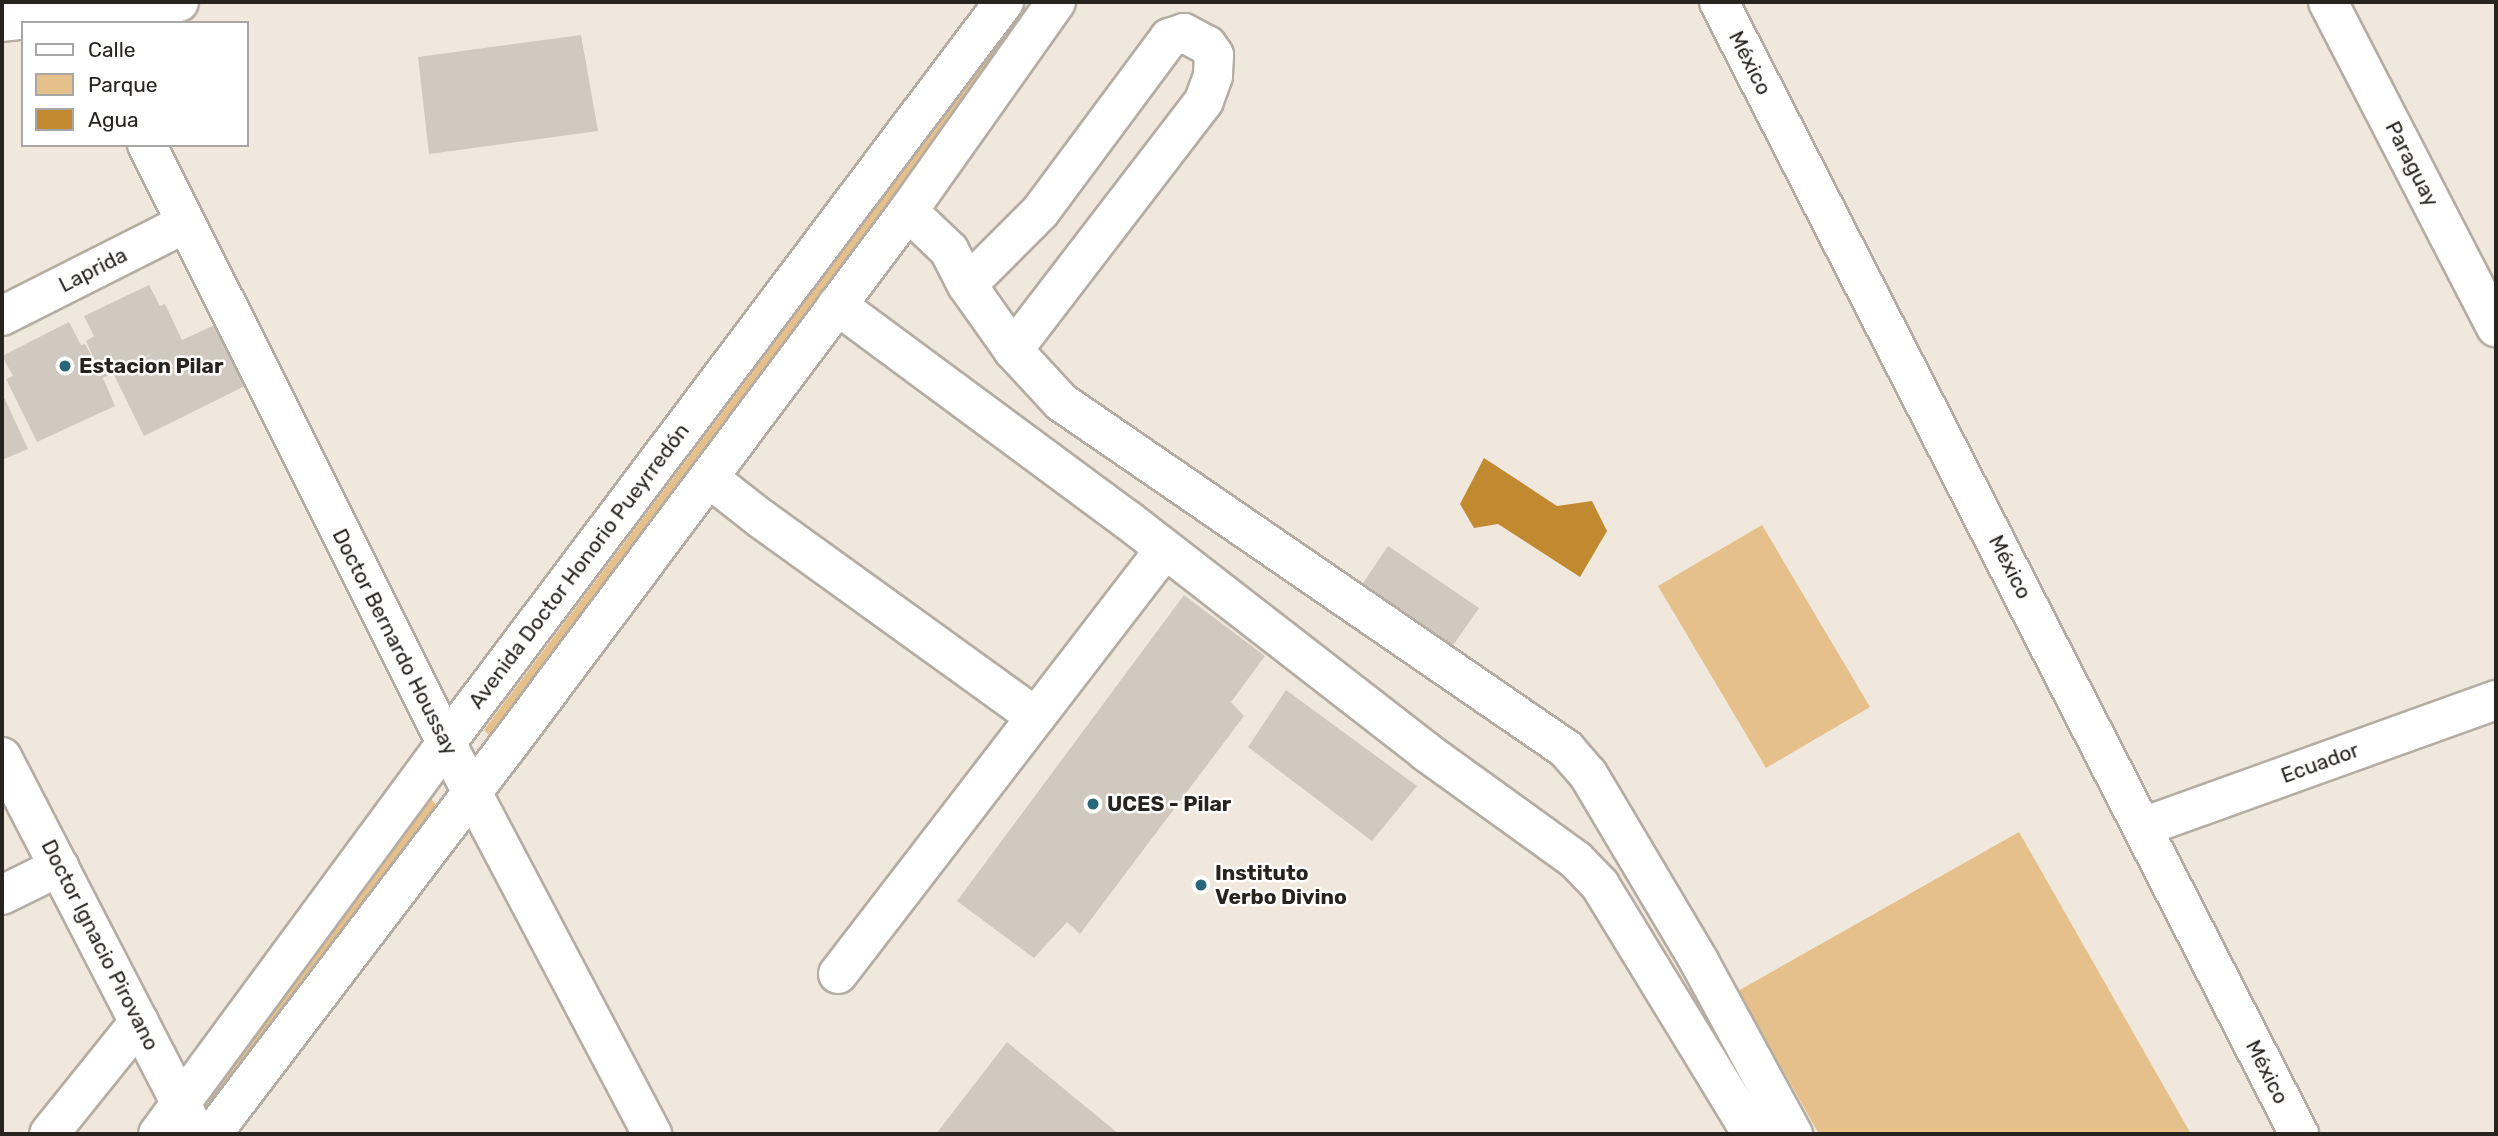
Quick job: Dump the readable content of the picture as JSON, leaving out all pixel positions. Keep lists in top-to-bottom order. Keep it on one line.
{"streets":{"street":["México","Paraguay","Laprida","Avenida Doctor Honorio Pueyrredón","Doctor Bernardo Houssay","Ecuador","Doctor Ignacio Pirovano"]},"crossings":[["México","Ecuador"],["Laprida","Doctor Bernardo Houssay"],["Avenida Doctor Honorio Pueyrredón","Doctor Bernardo Houssay"],["Avenida Doctor Honorio Pueyrredón","Doctor Ignacio Pirovano"]],"places":["Estacion Pilar","UCES - Pilar","Instituto Verbo Divino"],"legend":["Calle","Parque","Agua"]}
